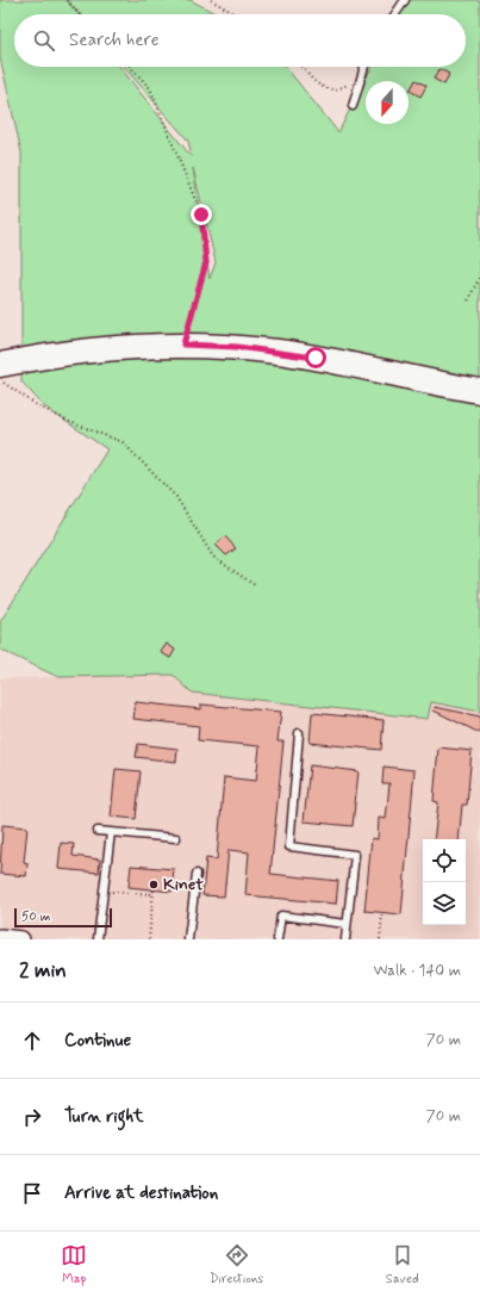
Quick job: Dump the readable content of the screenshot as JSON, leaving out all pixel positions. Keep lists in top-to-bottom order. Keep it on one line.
{"places":["Kinet"],"scale_bar":"50 m","north":"bottom","page":{"search":"Search here","scale":"50 m","heading":["2 min","Walk · 140 m"],"list":[["Continue","70 m"],["Turn right","70 m"],"Arrive at destination"],"nav":["Map","Directions","Saved"]}}
